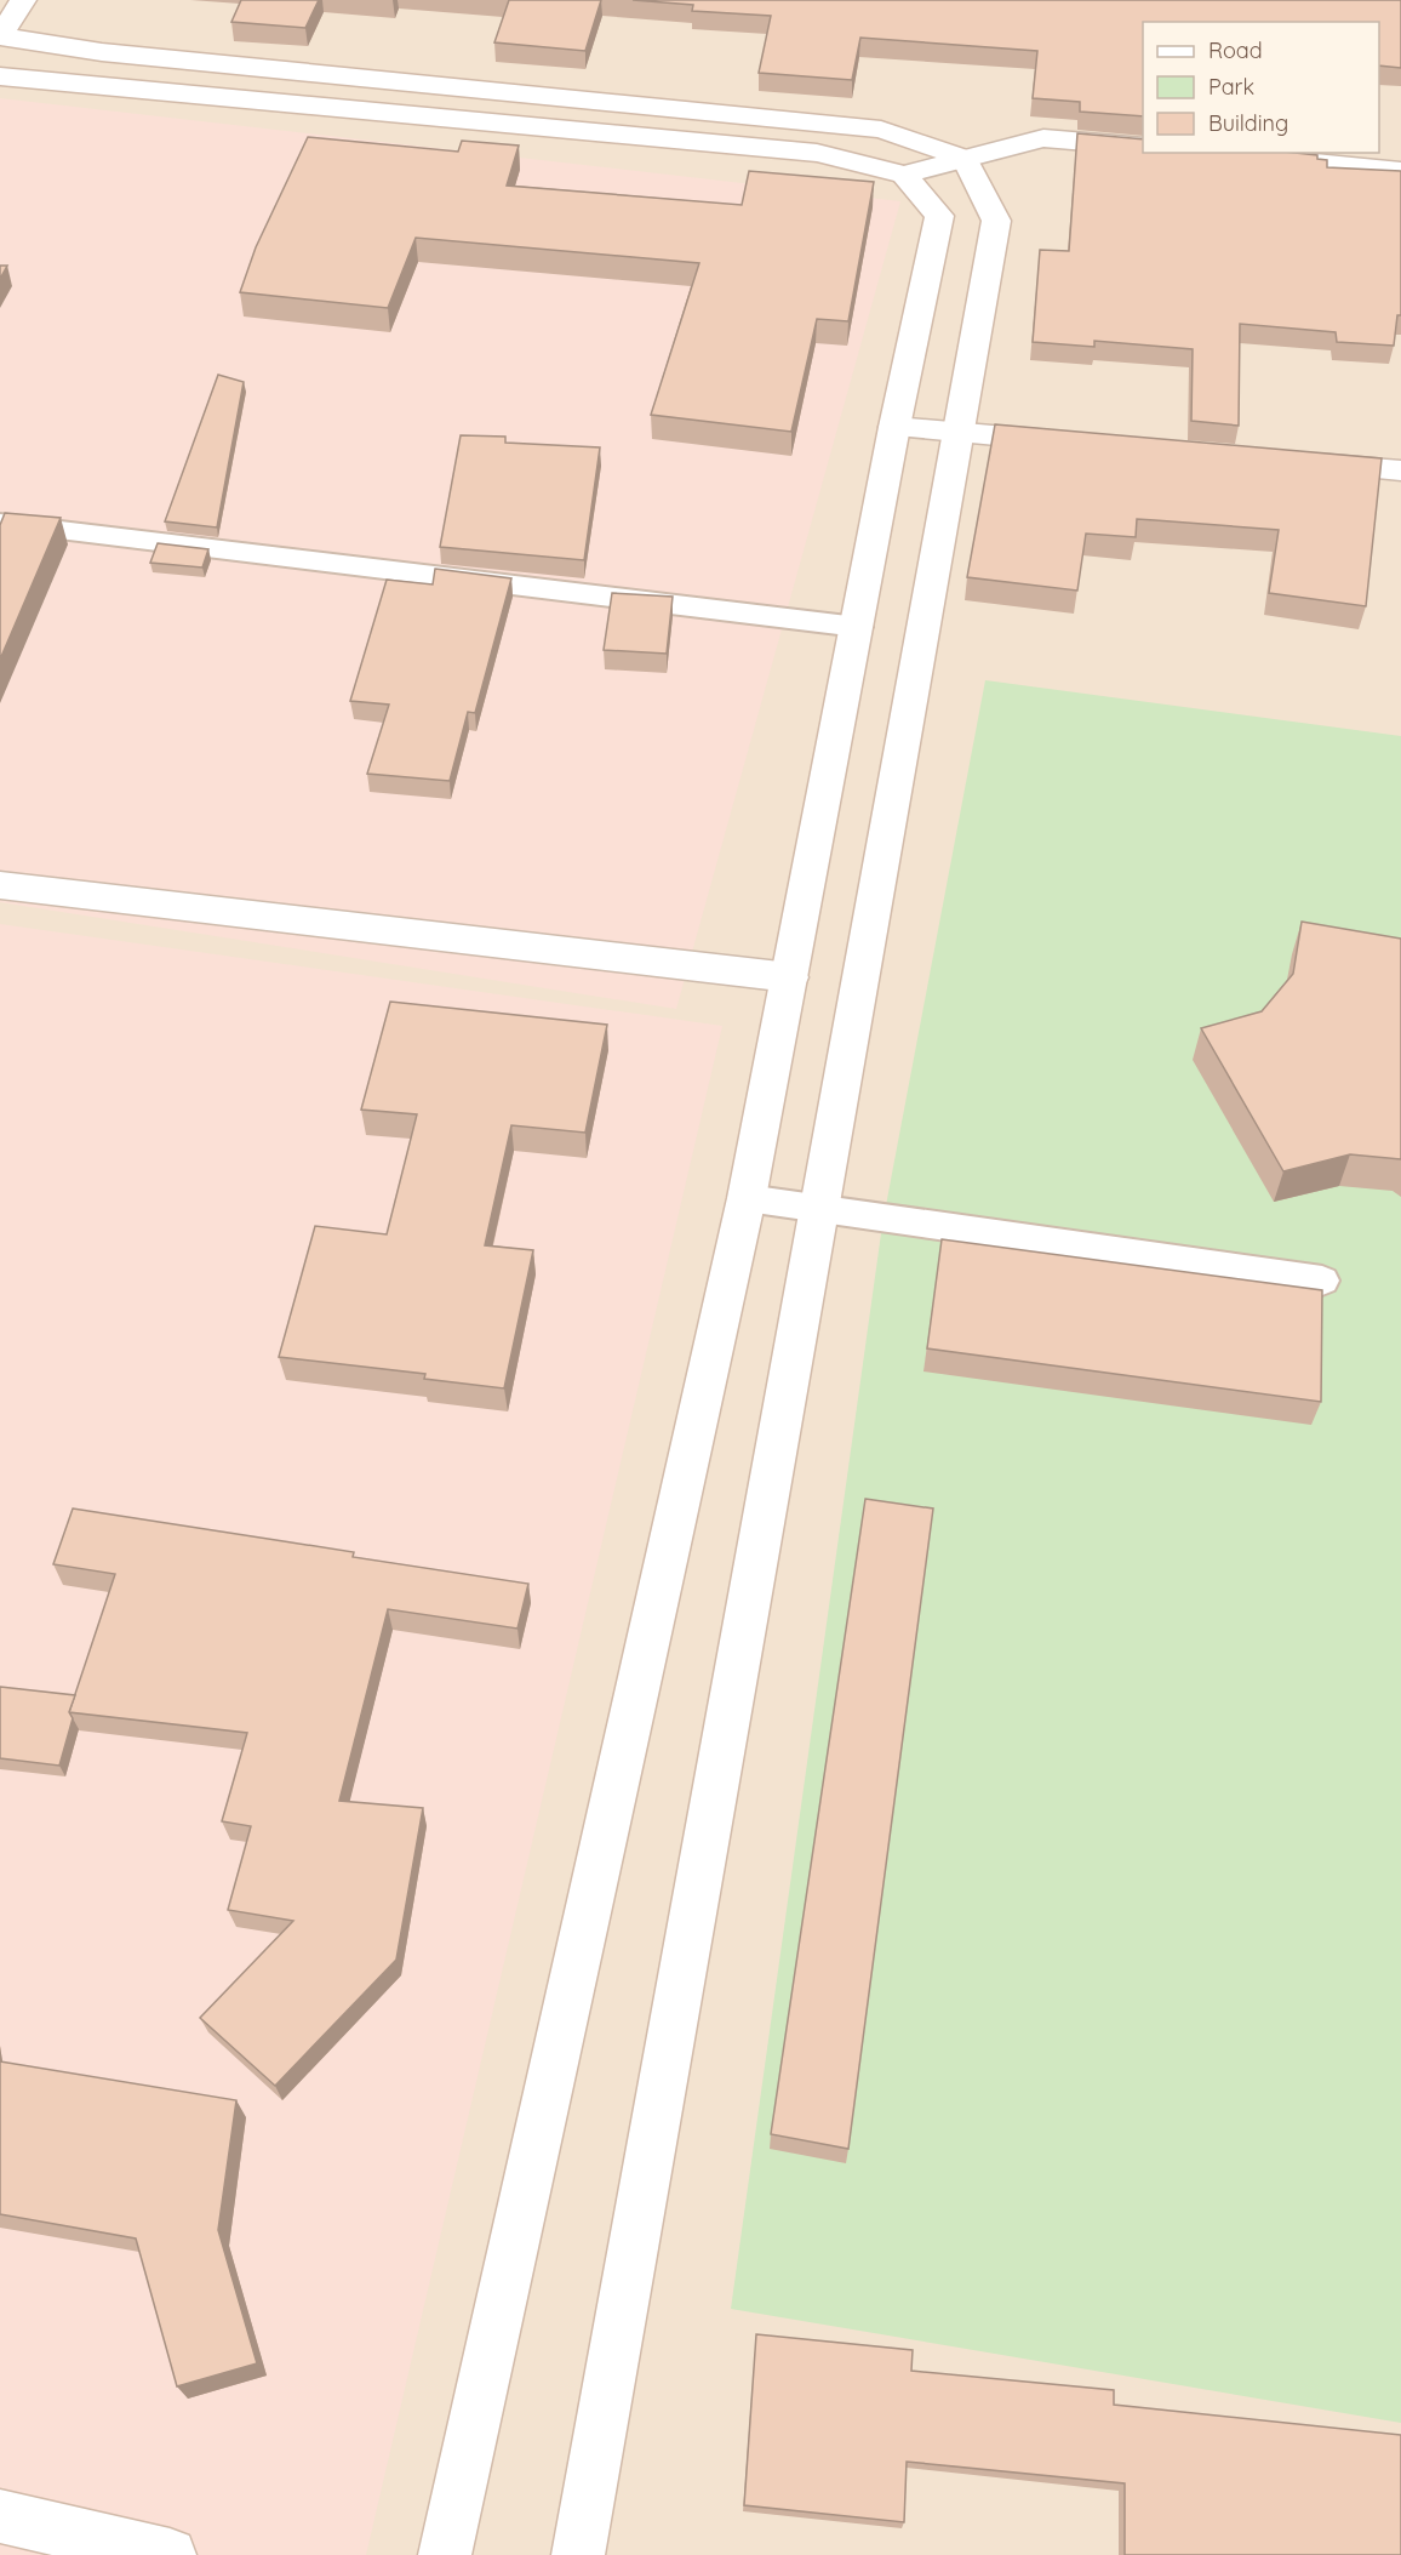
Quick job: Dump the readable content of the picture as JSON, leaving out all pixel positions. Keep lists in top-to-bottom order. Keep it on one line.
{"legend":["Road","Park","Building"]}
